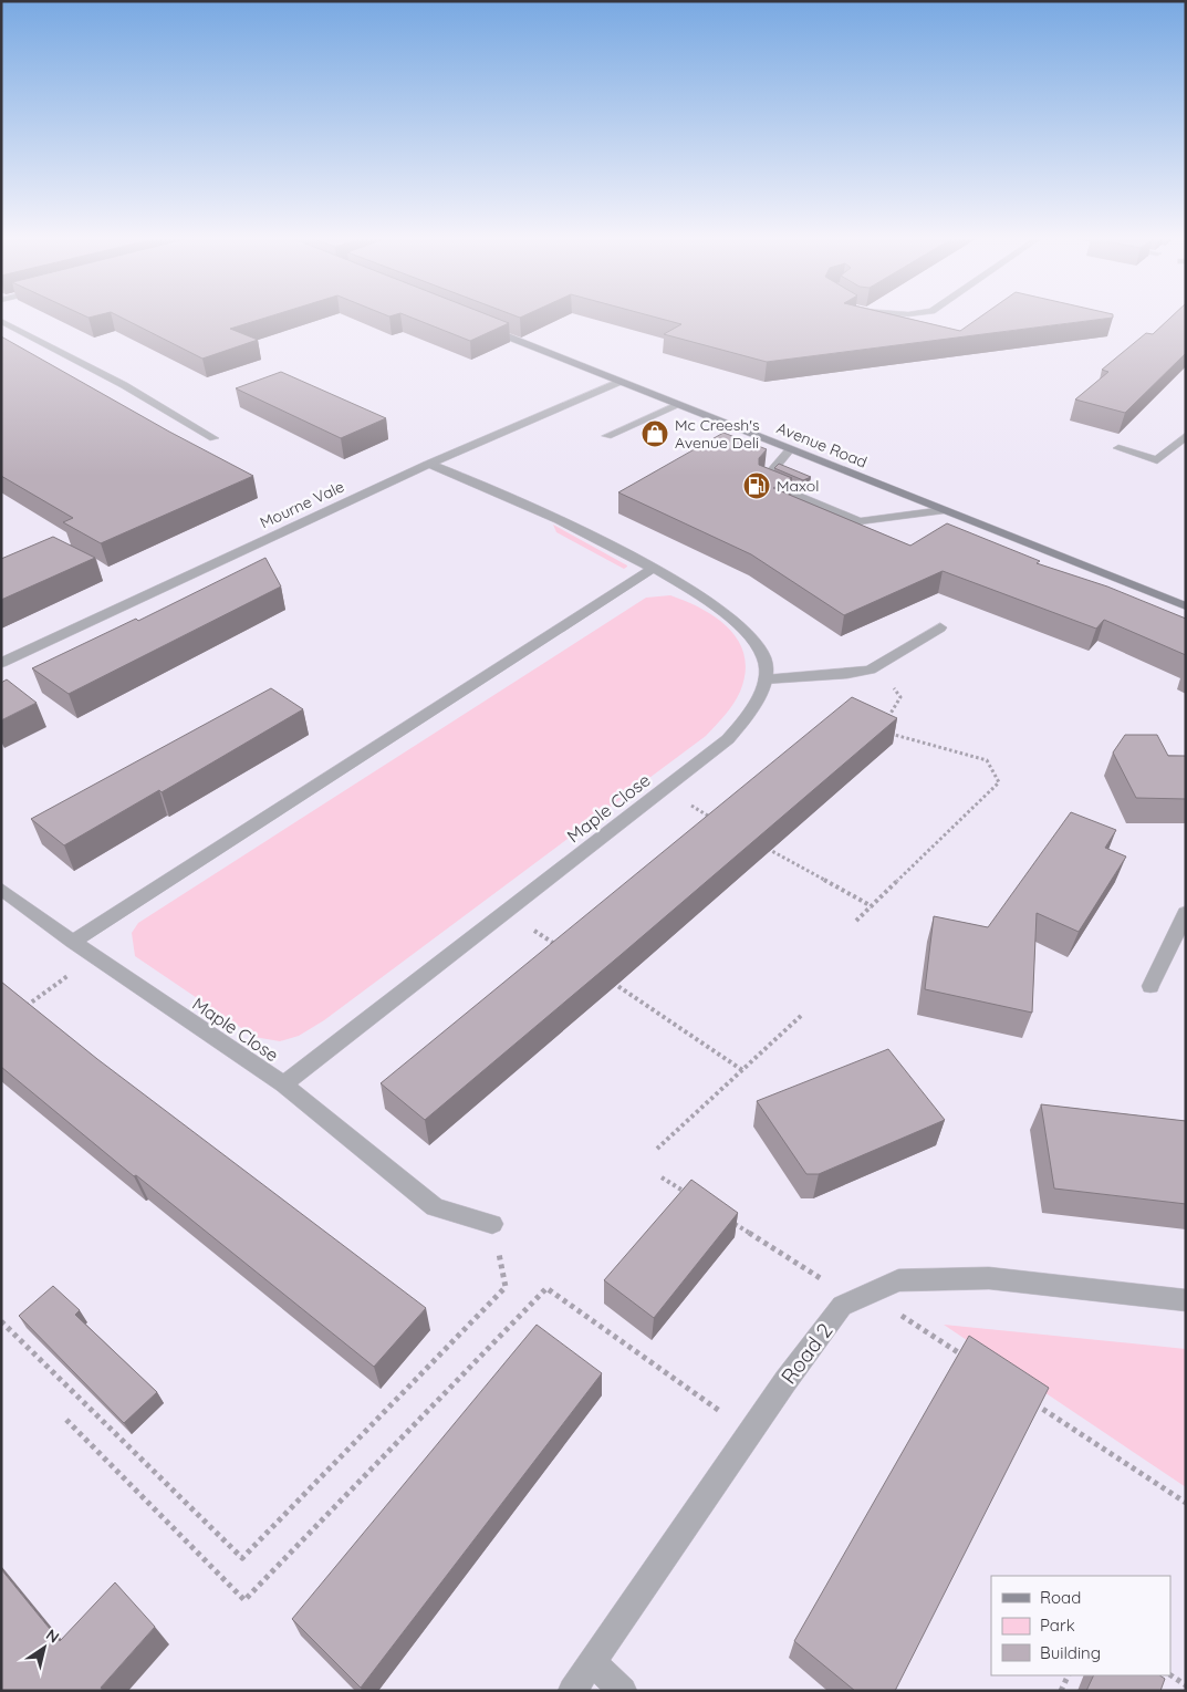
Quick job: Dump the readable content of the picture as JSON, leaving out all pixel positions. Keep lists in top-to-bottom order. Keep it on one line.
{"streets":{"main road":["Avenue Road"],"street":["Mourne Vale","Maple Close","Road 2"]},"crossings":[["Avenue Road","Mourne Vale"]],"places":{"shop":["Mc Creesh's Avenue Deli"],"fuel station":["Maxol"]},"legend":["Road","Park","Building"],"north":"top right"}
